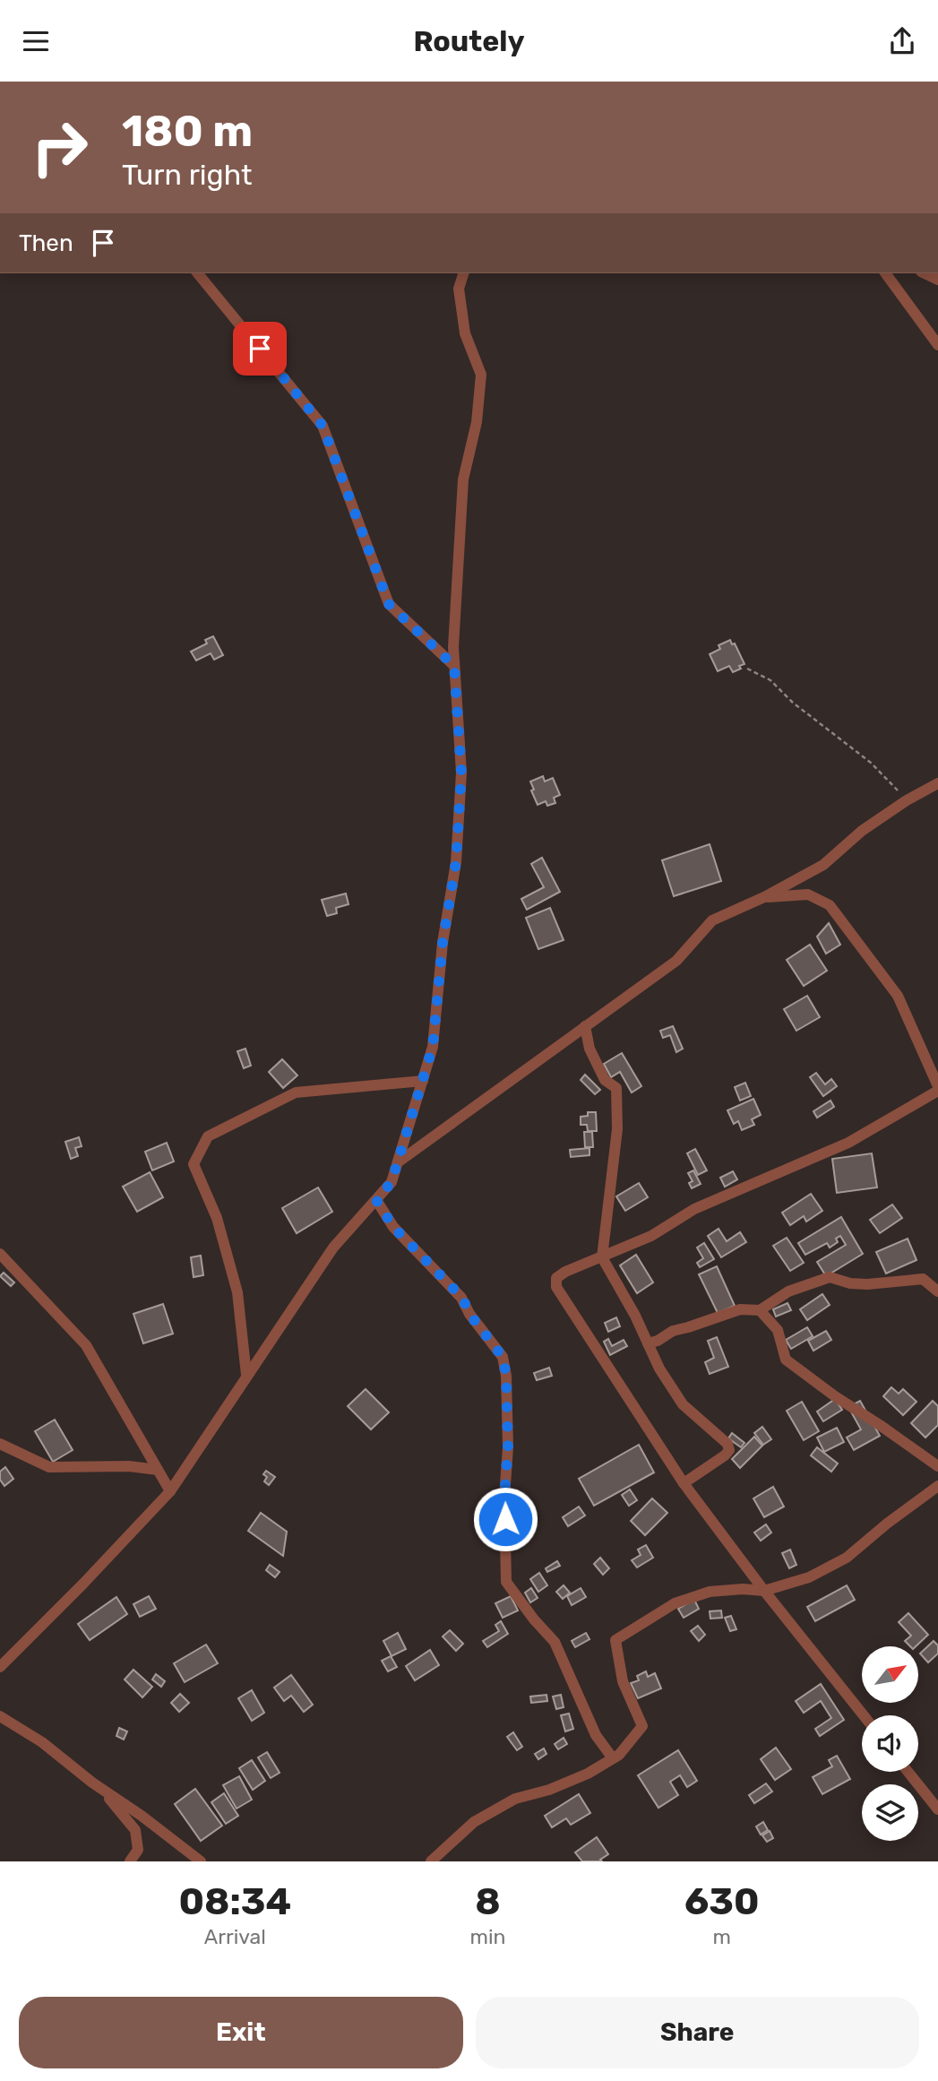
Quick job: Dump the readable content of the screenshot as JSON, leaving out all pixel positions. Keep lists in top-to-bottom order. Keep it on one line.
{"north":"top right","page":{"header":"Routely","turn":["180 m","Turn right"],"then":"Then","eta":["08:34","Arrival","8","min","630","m"],"buttons":["Exit","Share"]}}
